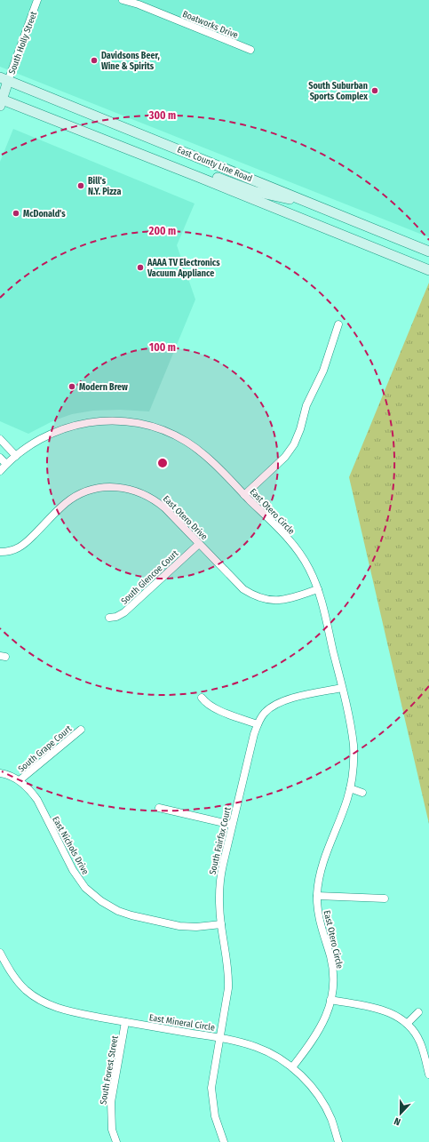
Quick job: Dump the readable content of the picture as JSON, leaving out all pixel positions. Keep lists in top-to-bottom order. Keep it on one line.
{"streets":{"main road":["South Holly Street","East County Line Road"],"street":["Boatworks Drive","East Otero Circle","East Otero Drive","South Glencoe Court","South Grape Court","South Fairfax Court","East Nichols Drive","East Mineral Circle","South Forest Street"]},"crossings":[["South Holly Street","East County Line Road"],["East Otero Circle","East Otero Drive"],["East Otero Circle","South Fairfax Court"],["East Otero Circle","East Mineral Circle"],["East Otero Drive","South Glencoe Court"],["South Grape Court","East Nichols Drive"],["South Fairfax Court","East Nichols Drive"],["South Fairfax Court","East Mineral Circle"],["East Mineral Circle","South Forest Street"]],"places":["Davidsons Beer, Wine & Spirits","South Suburban Sports Complex","Bill's N.Y. Pizza","McDonald's","AAAA TV Electronics Vacuum Appliance","Modern Brew"],"north":"bottom","rings":["300 m","200 m","100 m"]}
